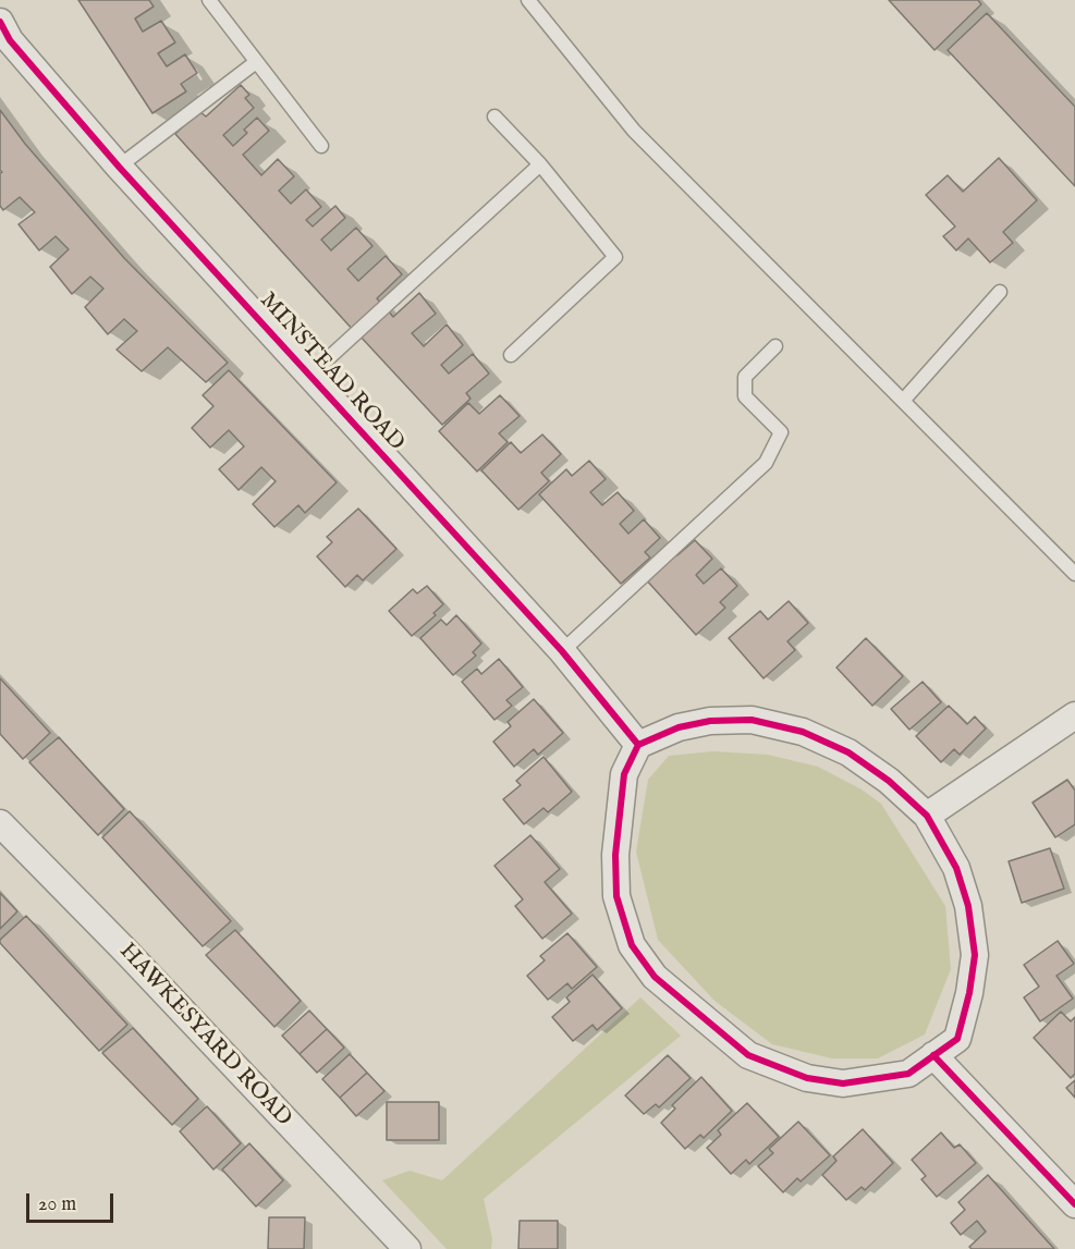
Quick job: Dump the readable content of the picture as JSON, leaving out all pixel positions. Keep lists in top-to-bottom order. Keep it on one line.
{"streets":{"street":["MINSTEAD ROAD","HAWKESYARD ROAD"]},"scale_bar":"20 m"}
